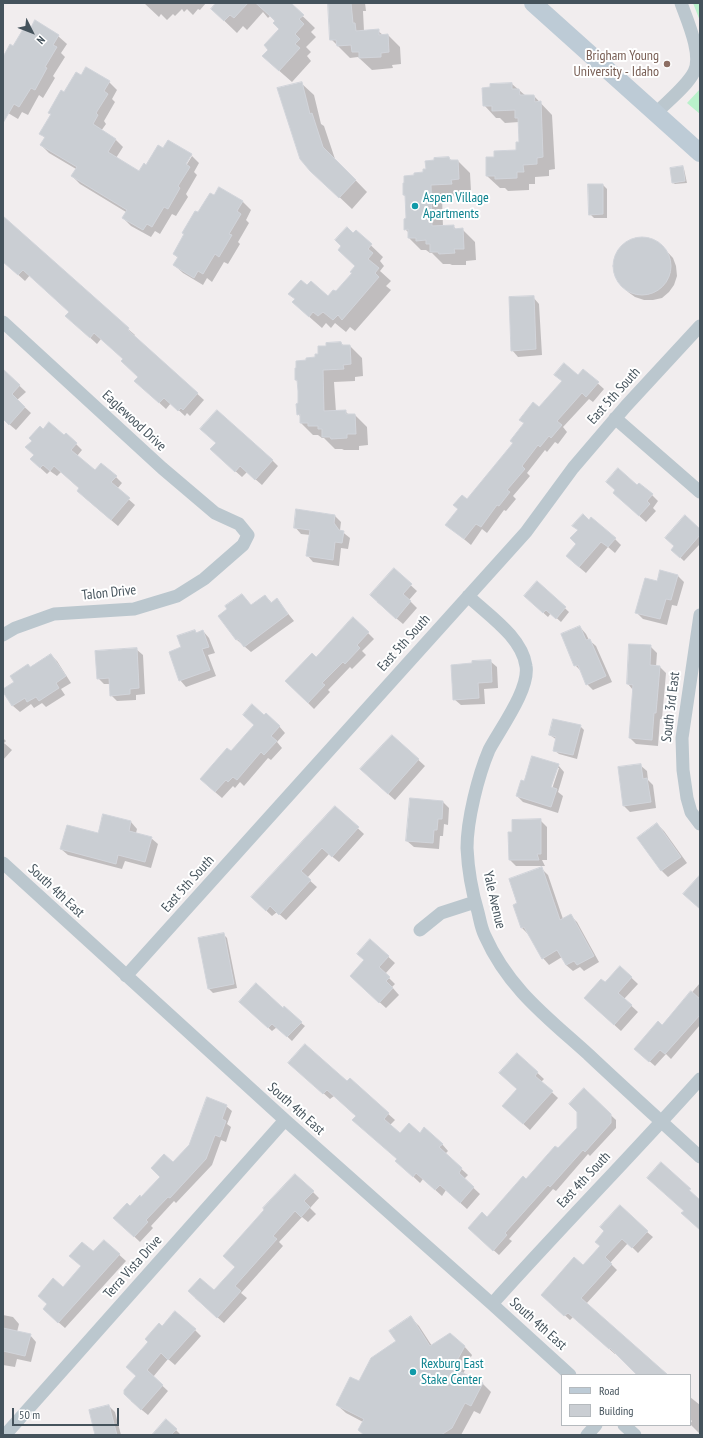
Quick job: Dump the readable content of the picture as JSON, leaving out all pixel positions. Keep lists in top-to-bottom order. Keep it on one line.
{"streets":{"street":["East 5th South","Eaglewood Drive","Talon Drive","South 3rd East","South 4th East","Yale Avenue","East 4th South","Terra Vista Drive"]},"crossings":[["East 5th South","South 4th East"],["East 5th South","Yale Avenue"],["Eaglewood Drive","Talon Drive"],["South 4th East","East 4th South"],["South 4th East","Terra Vista Drive"],["Yale Avenue","East 4th South"]],"places":["Brigham Young University - Idaho","Aspen Village Apartments","Rexburg East Stake Center"],"legend":["Road","Building"],"scale_bar":"50 m","north":"bottom right"}
